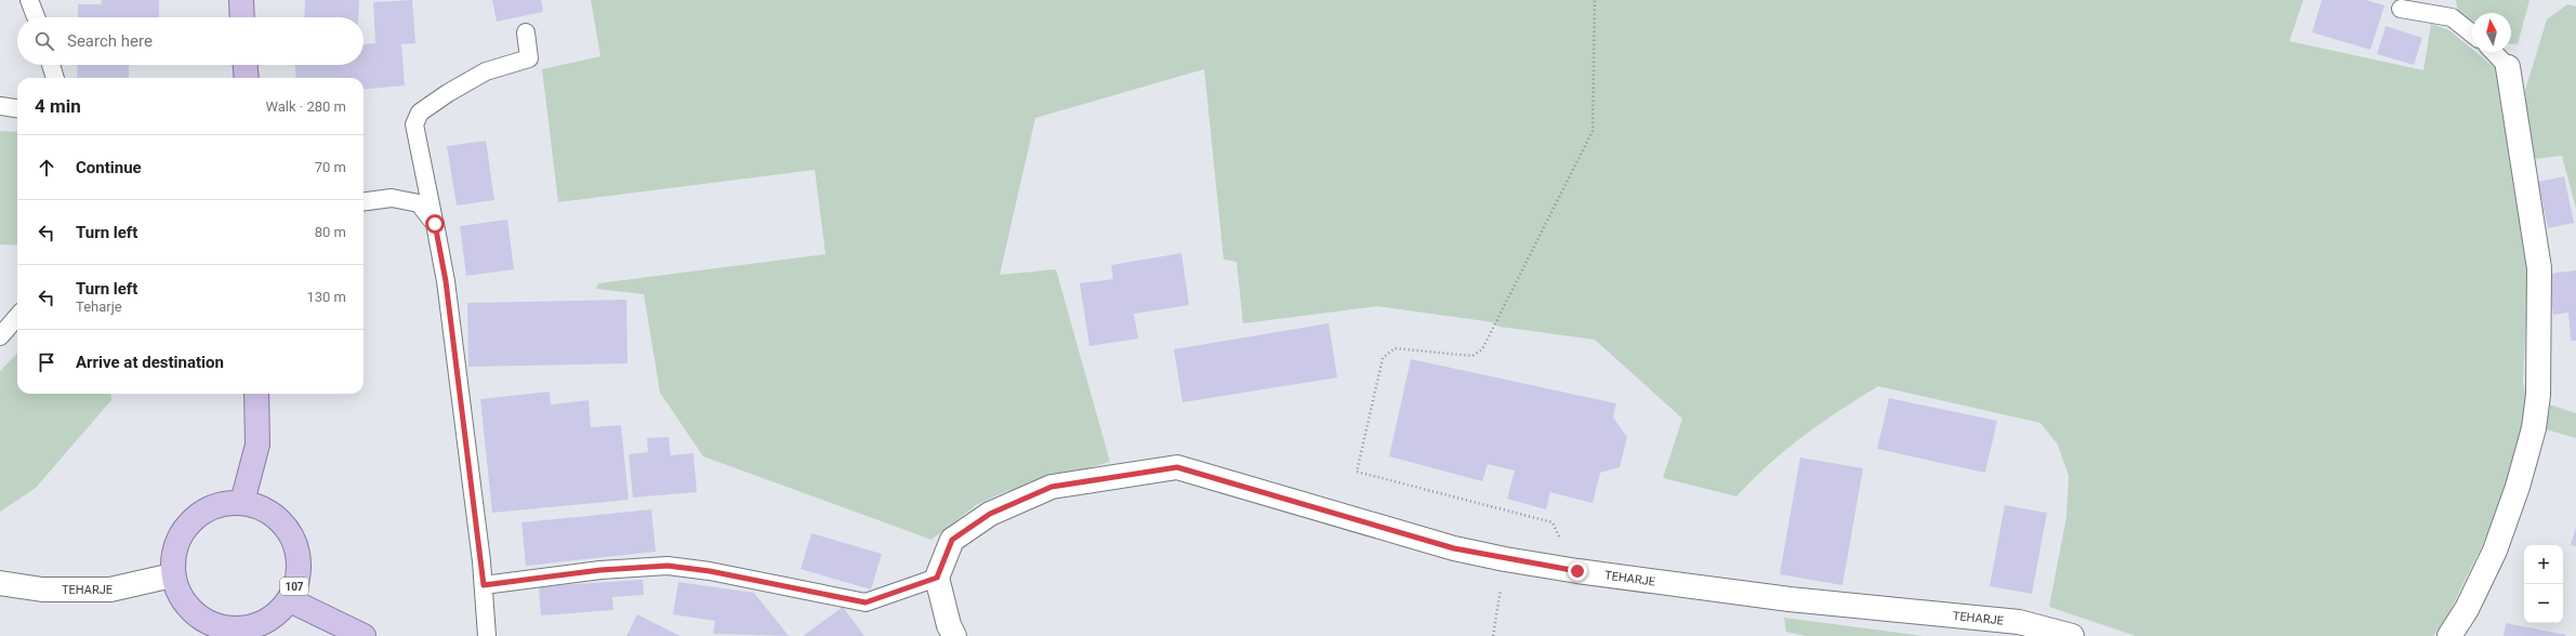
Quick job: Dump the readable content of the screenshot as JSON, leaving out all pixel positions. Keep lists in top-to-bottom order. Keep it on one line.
{"streets":{"main road":["107"],"street":["TEHARJE"]},"crossings":[["TEHARJE","107"]],"north":"top","page":{"search":"Search here","heading":["4 min","Walk · 280 m"],"list":[["Continue","70 m"],["Turn left","80 m"],["Turn left","Teharje","130 m"],"Arrive at destination"],"map_buttons":["+","−"]}}
